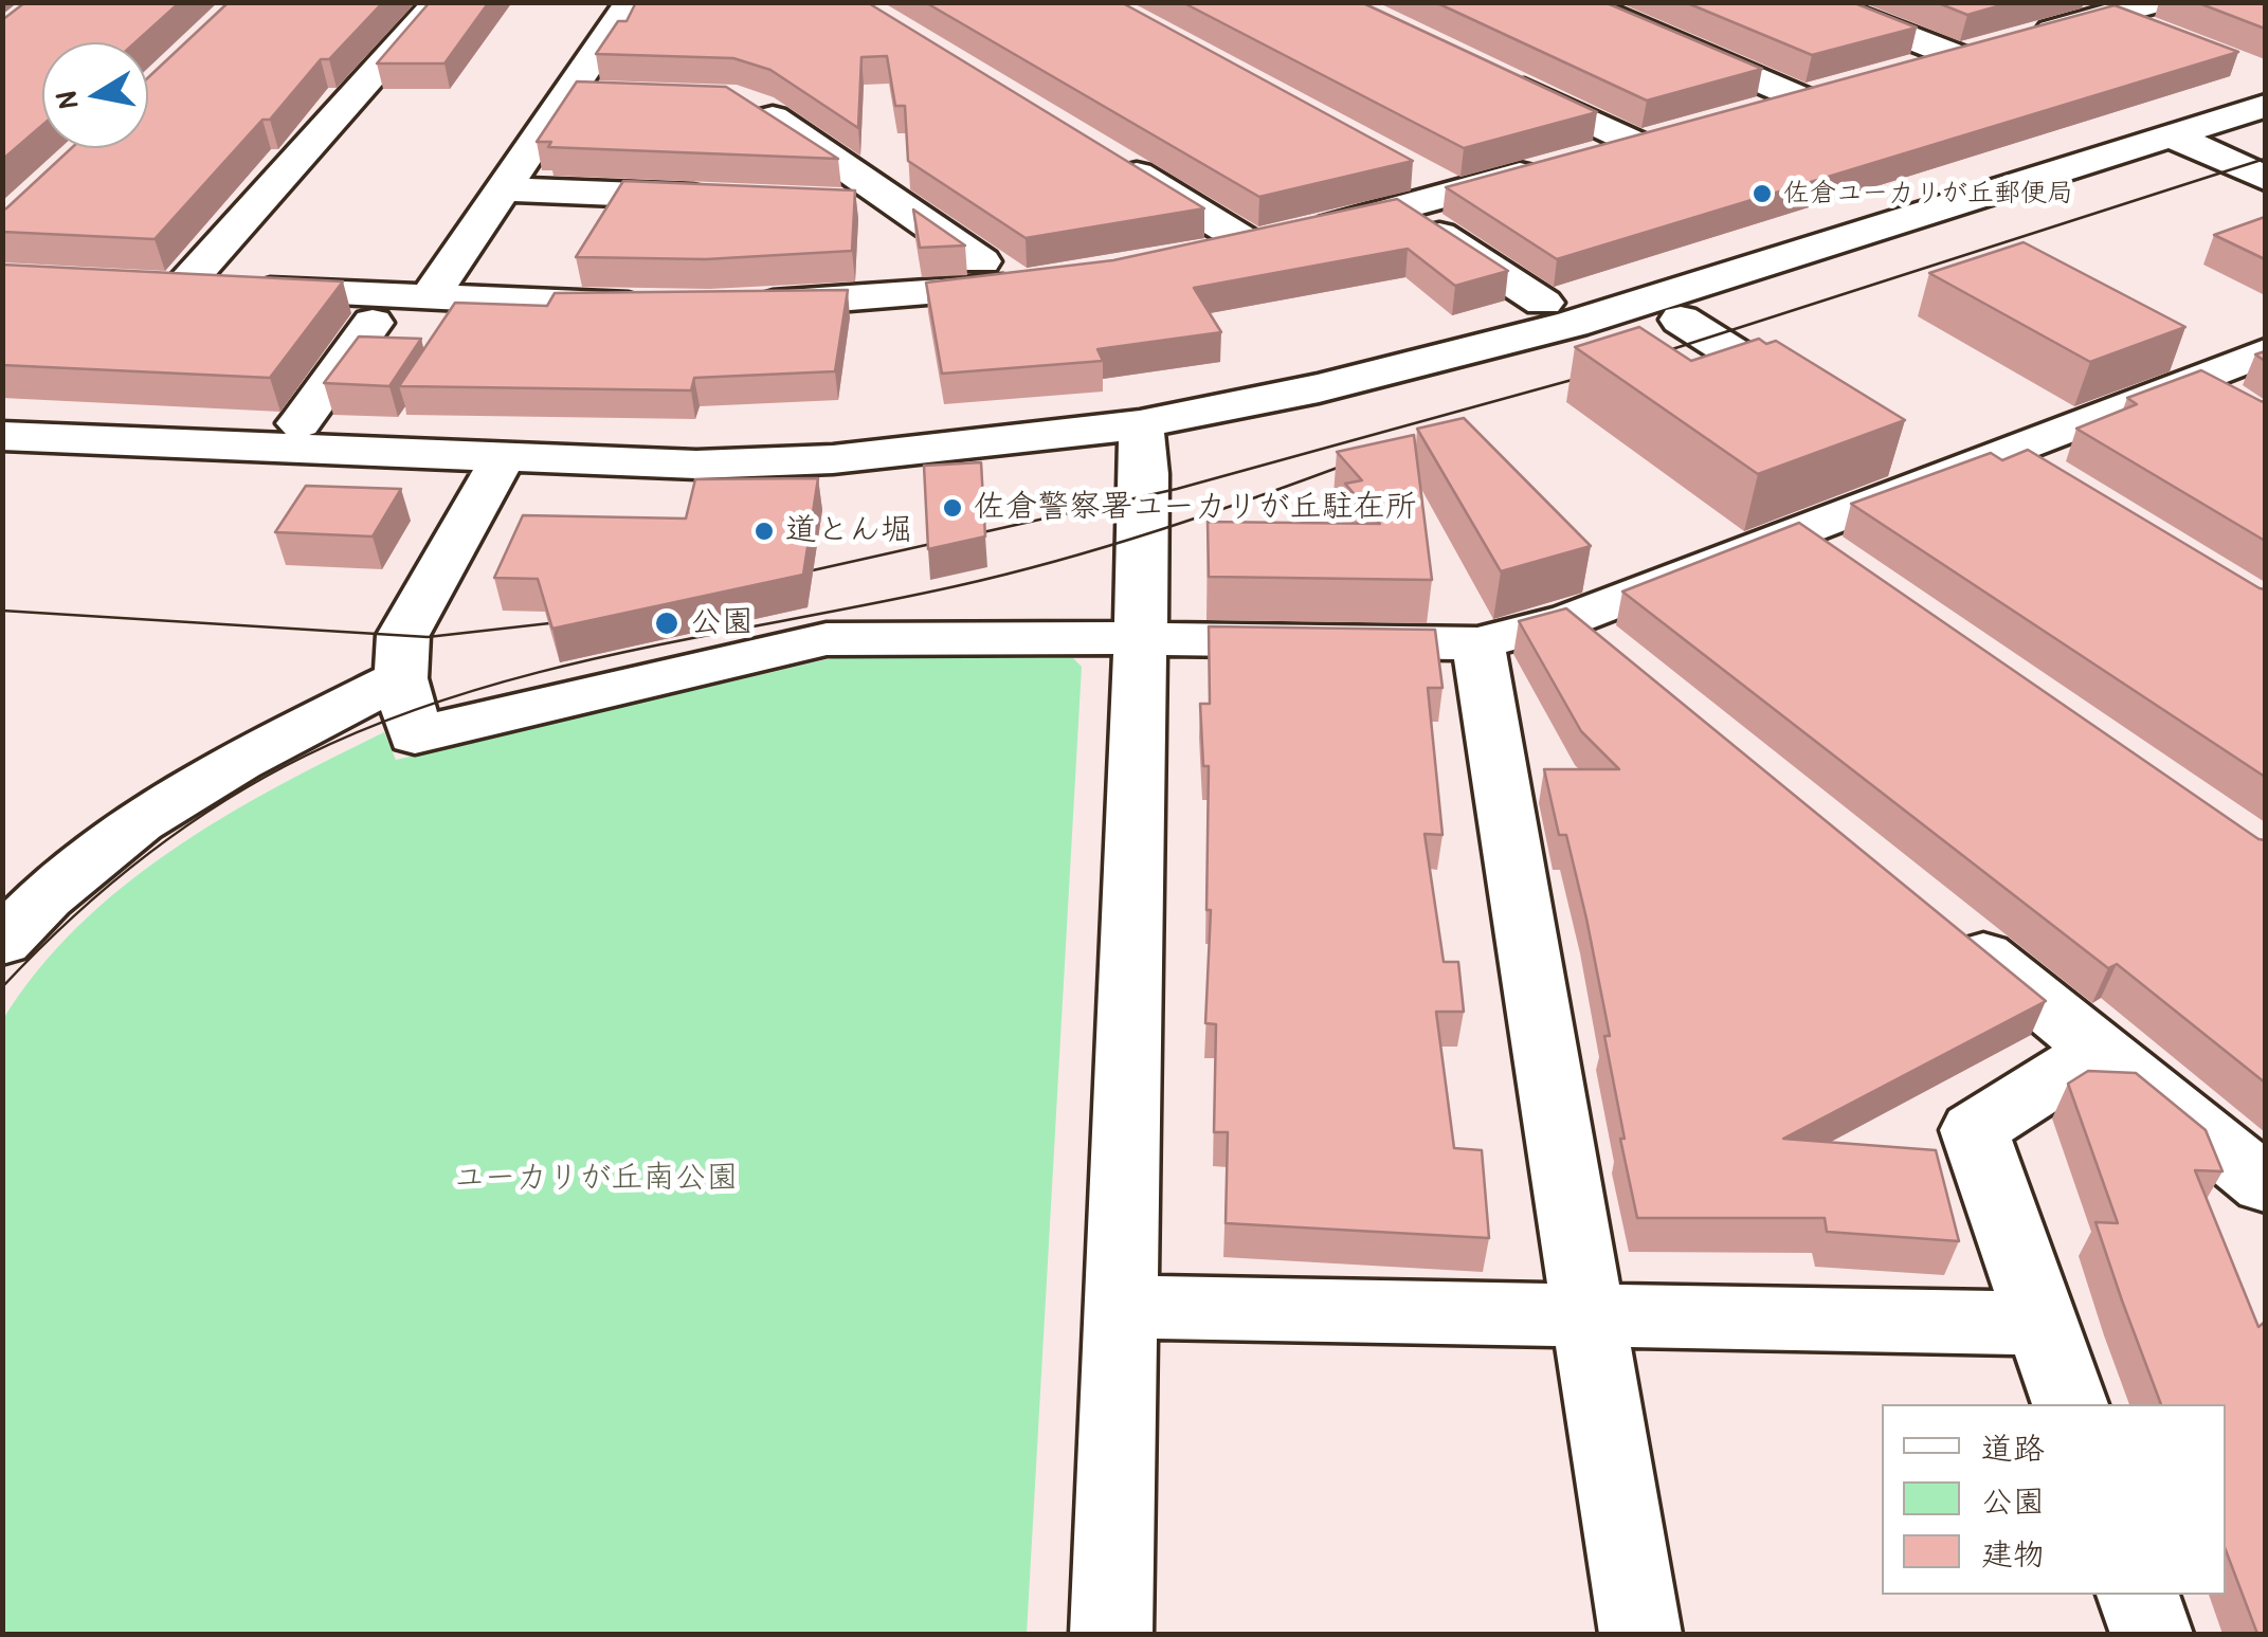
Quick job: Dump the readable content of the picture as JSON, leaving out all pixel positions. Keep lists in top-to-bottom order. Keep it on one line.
{"parks":["ユーカリが丘南公園"],"places":["佐倉ユーカリが丘郵便局","佐倉警察署ユーカリが丘駐在所","道とん堀","公園"],"legend":["道路","公園","建物"],"north":"left"}
